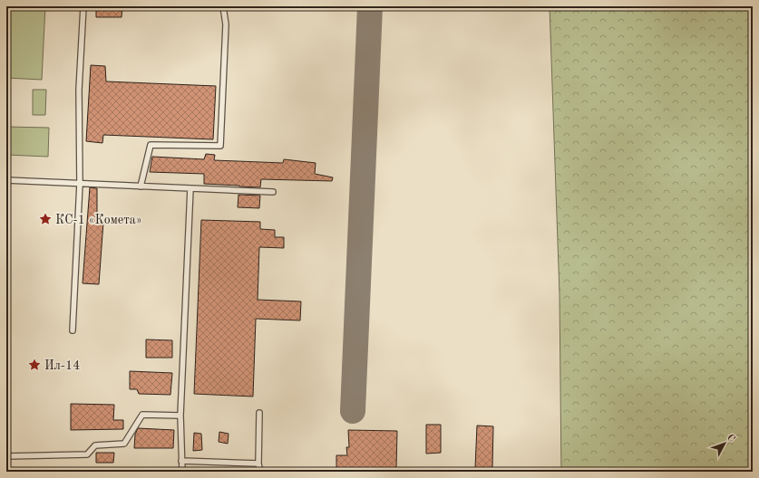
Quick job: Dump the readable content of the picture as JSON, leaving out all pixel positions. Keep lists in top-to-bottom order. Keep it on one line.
{"places":{"place":["КС-1 «Комета»","Ил-14"]},"north":"top right"}
